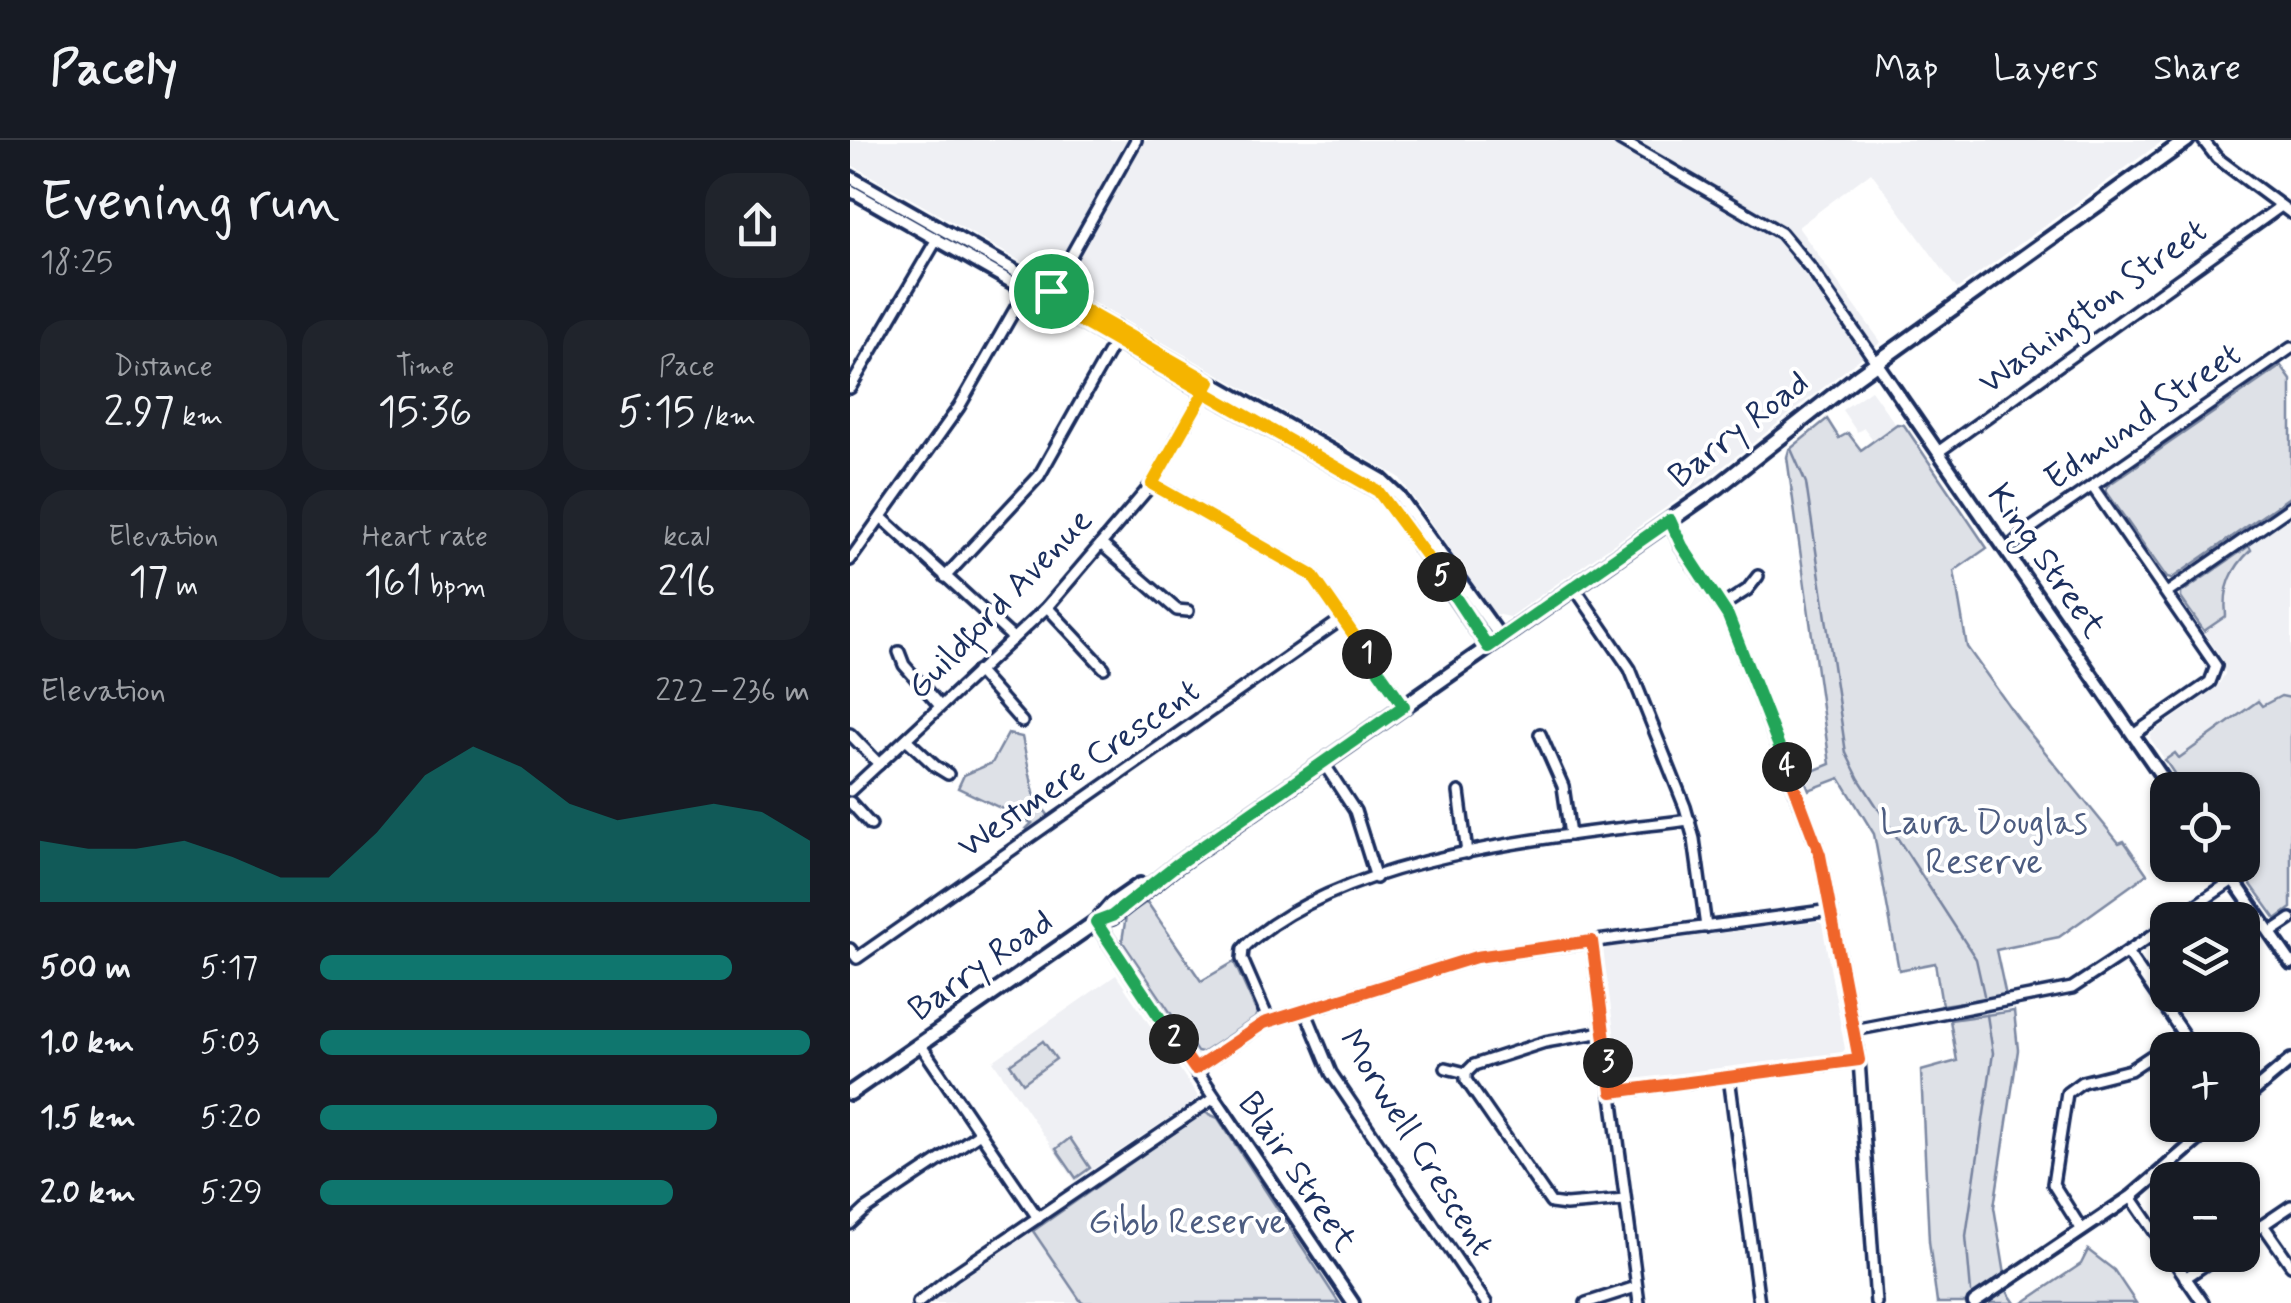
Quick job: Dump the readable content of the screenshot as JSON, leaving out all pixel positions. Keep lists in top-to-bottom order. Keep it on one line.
{"streets":{"main road":["Barry Road"],"street":["Washington Street","Edmund Street","King Street","Guildford Avenue","Westmere Crescent","Morwell Crescent","Blair Street"]},"crossings":[["Washington Street","King Street"],["Edmund Street","King Street"],["Barry Road","King Street"],["Barry Road","Blair Street"]],"parks":["Laura Douglas Reserve","Gibb Reserve"],"page":{"header":"Pacely","nav":["Map","Layers","Share"],"heading":["Evening run","18:25"],"stats":[["Distance","2.97 km"],["Time","15:36"],["Pace","5:15 /km"],["Elevation","17 m"],["Heart rate","161 bpm"],["kcal","216"]],"pins":["5","1","4","2","3"],"chart":["Elevation","222–236 m"],"map_buttons":["+","−"],"list":[{"name":"500 m","note":"5:17"},{"name":"1.0 km","note":"5:03"},{"name":"1.5 km","note":"5:20"},{"name":"2.0 km","note":"5:29"}]}}
